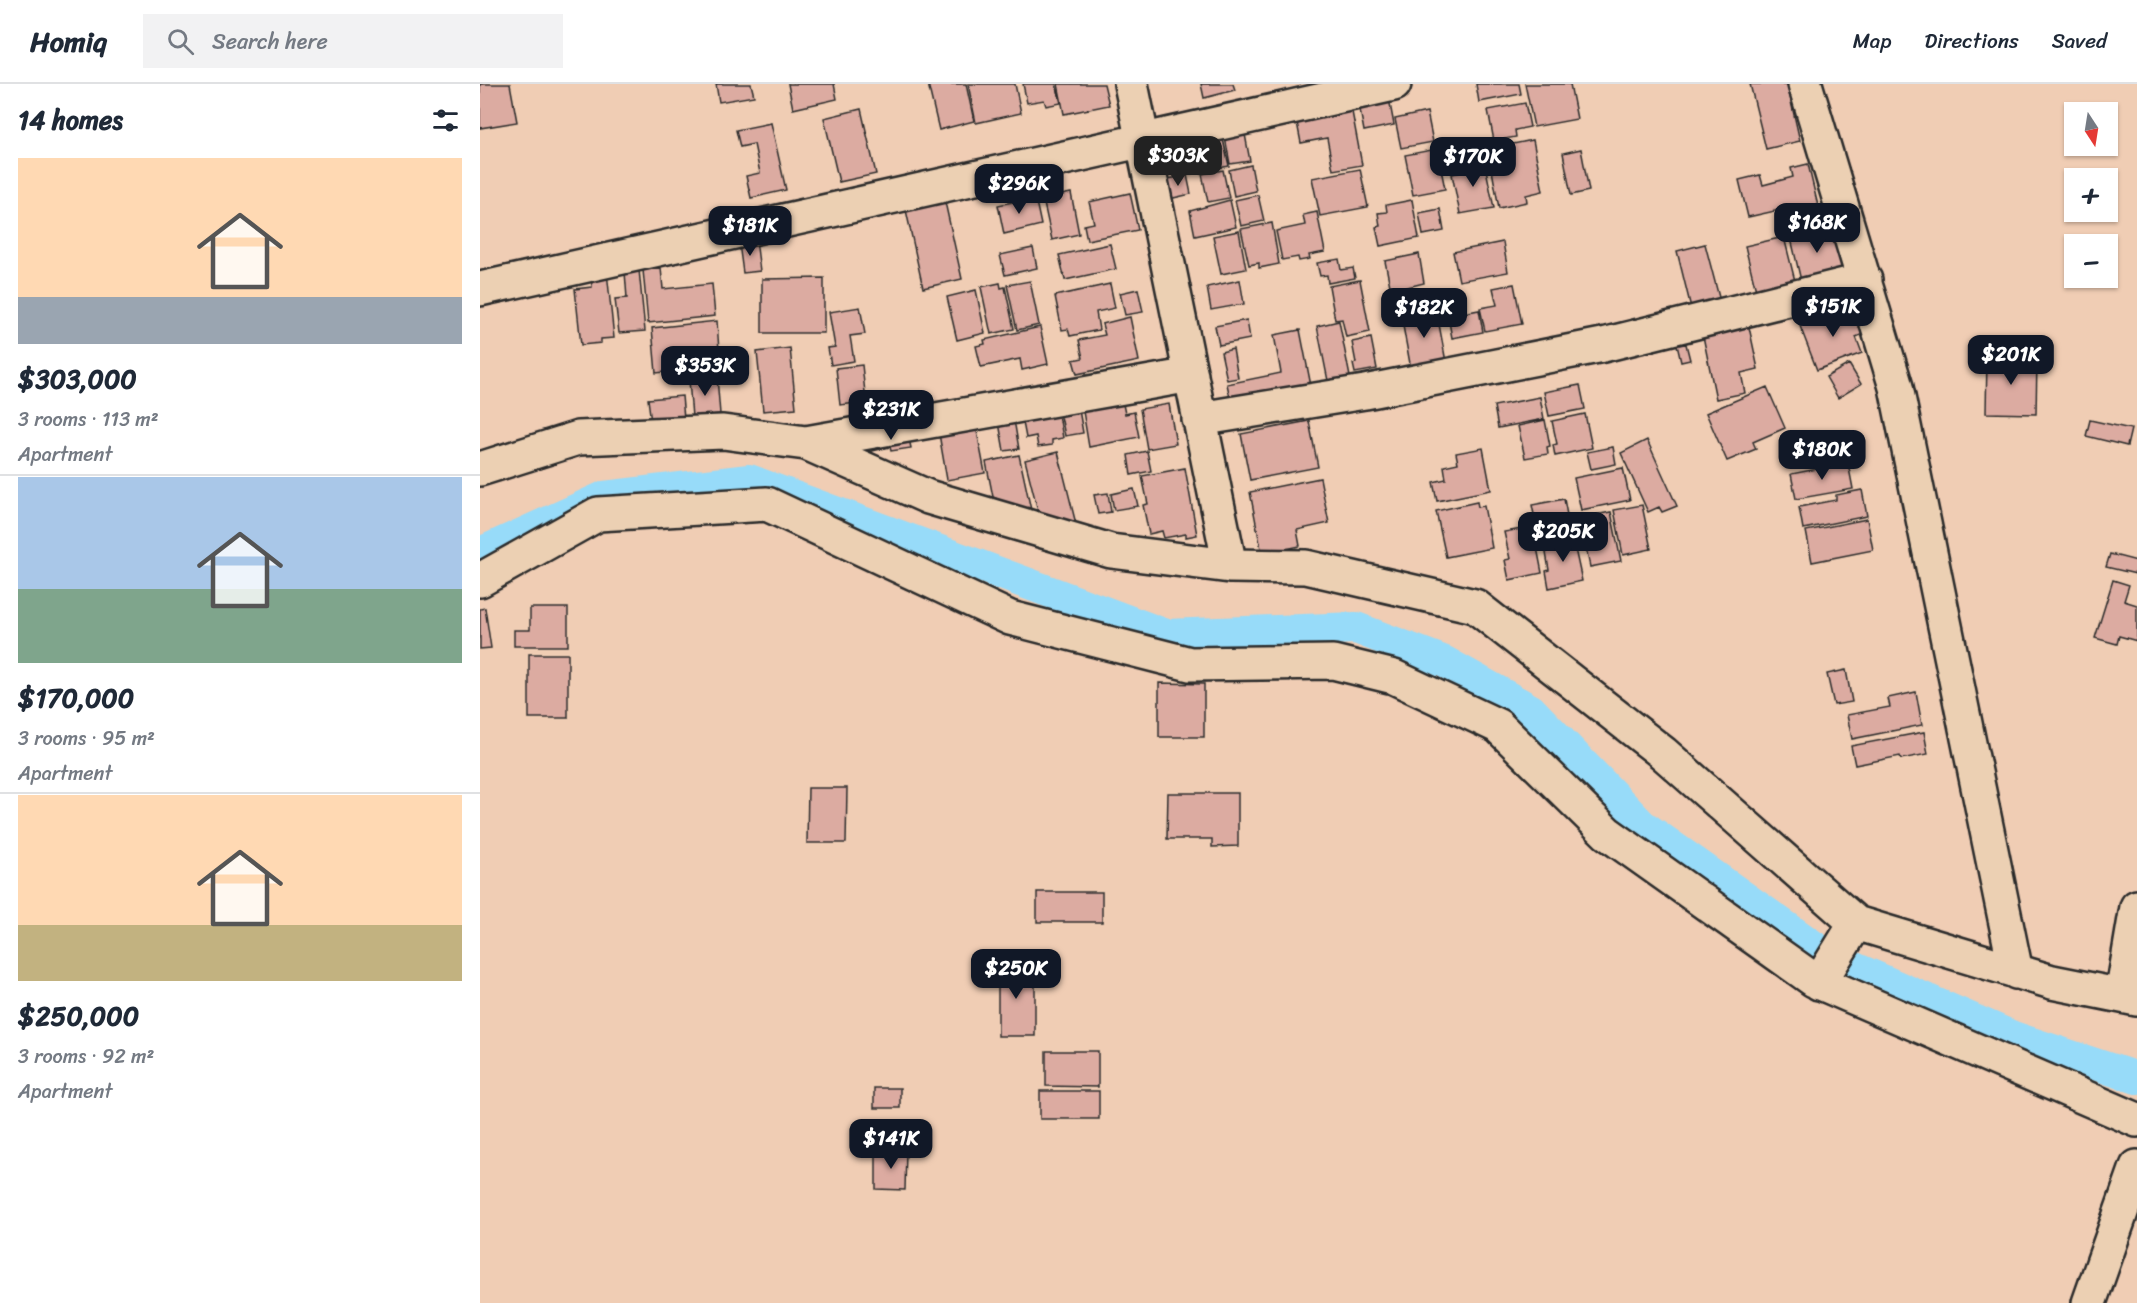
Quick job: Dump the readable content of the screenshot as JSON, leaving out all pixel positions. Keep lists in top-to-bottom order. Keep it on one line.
{"north":"bottom","page":{"header":"Homiq","search":"Search here","nav":["Map","Directions","Saved"],"heading":"14 homes","map_buttons":["+","−"],"price":["$303K","$170K","$296K","$168K","$181K","$151K","$182K","$201K","$353K","$231K","$180K","$205K","$250K","$141K"],"list":[{"name":"$303,000","note":"3 rooms · 113 m² · Apartment"},{"name":"$170,000","note":"3 rooms · 95 m² · Apartment"},{"name":"$250,000","note":"3 rooms · 92 m² · Apartment"}]}}
